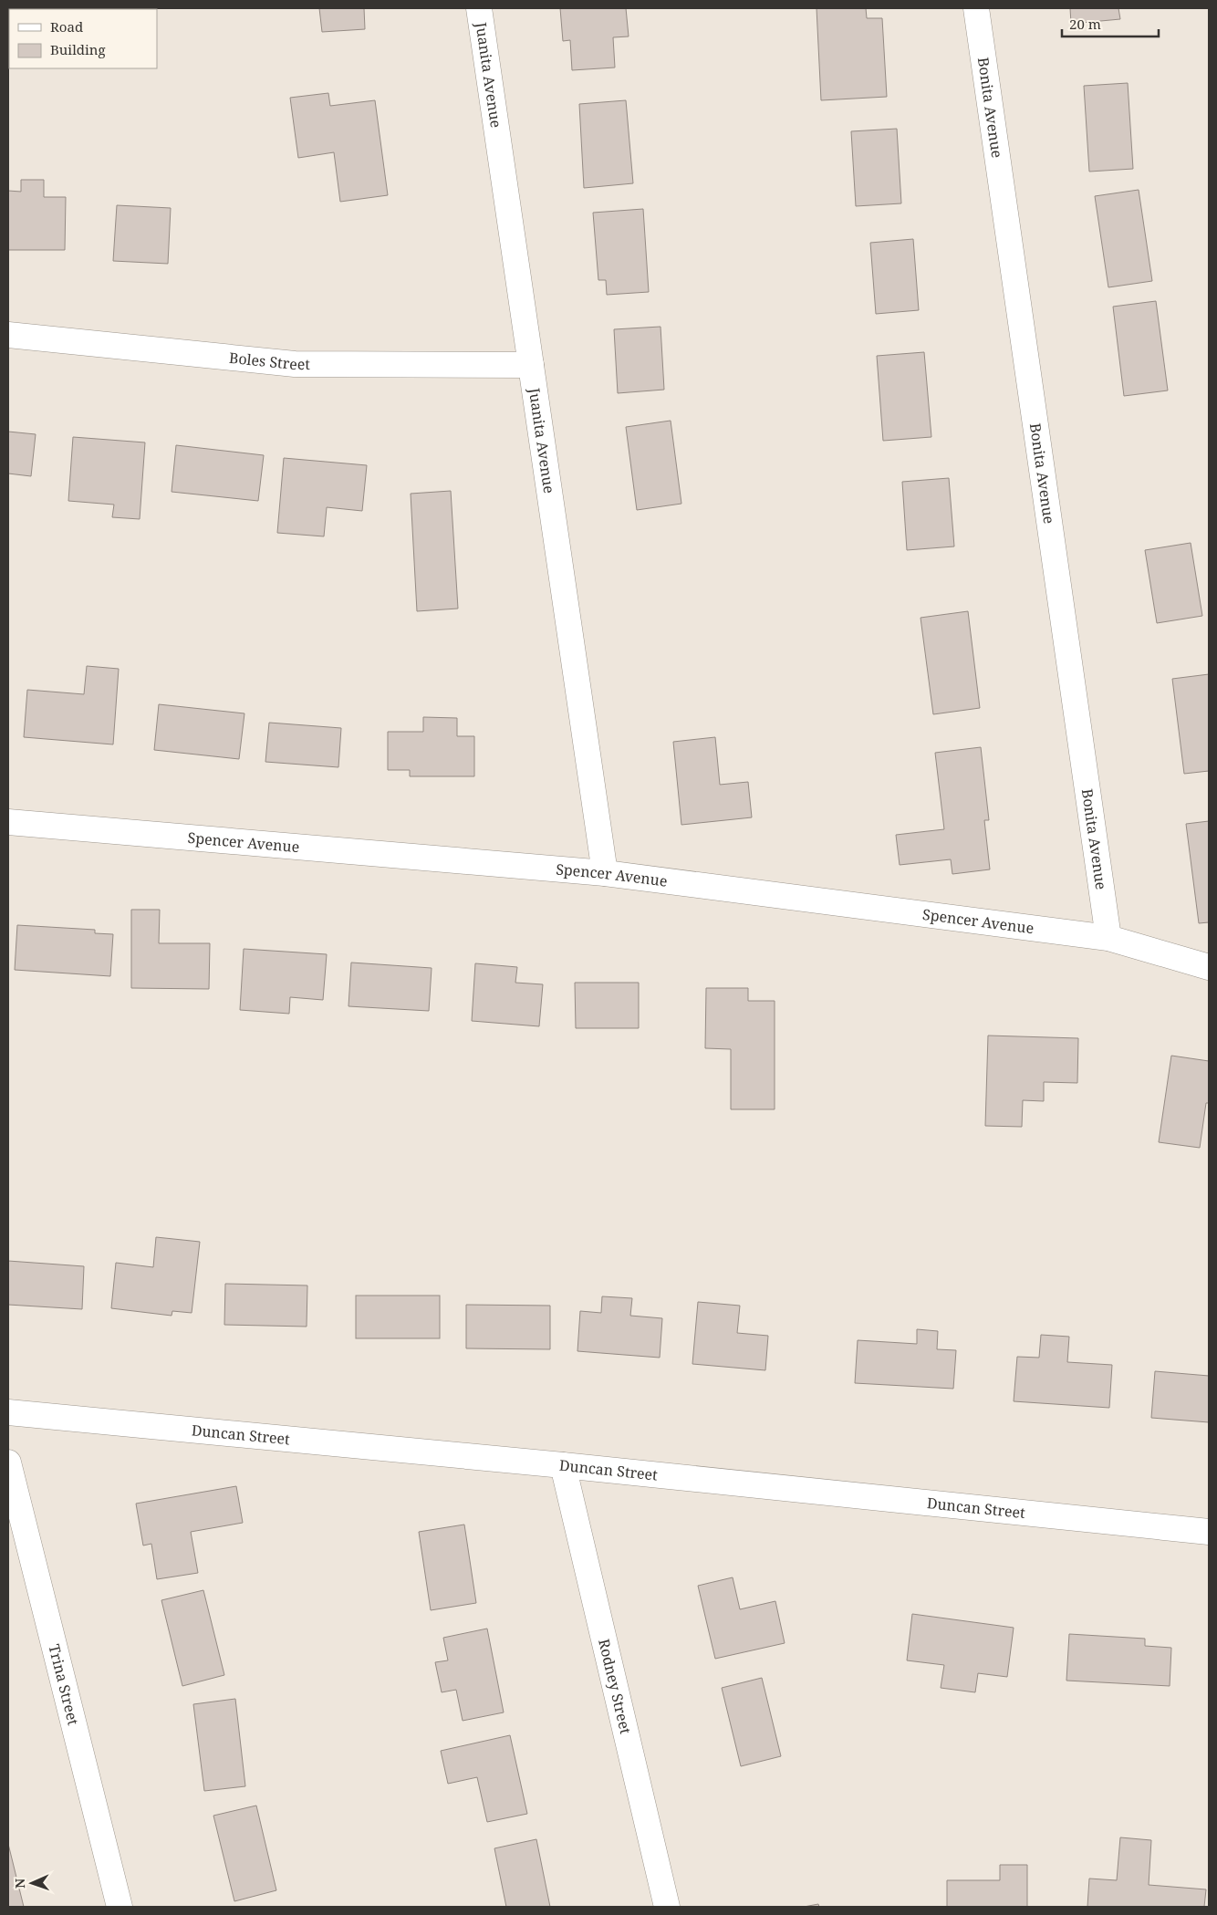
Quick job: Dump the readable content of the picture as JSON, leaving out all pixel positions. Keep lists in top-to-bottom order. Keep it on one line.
{"streets":{"street":["Juanita Avenue","Bonita Avenue","Boles Street","Spencer Avenue","Duncan Street","Trina Street","Rodney Street"]},"crossings":[["Juanita Avenue","Boles Street"],["Juanita Avenue","Spencer Avenue"],["Bonita Avenue","Spencer Avenue"],["Duncan Street","Rodney Street"]],"legend":["Road","Building"],"scale_bar":"20 m","north":"left"}
